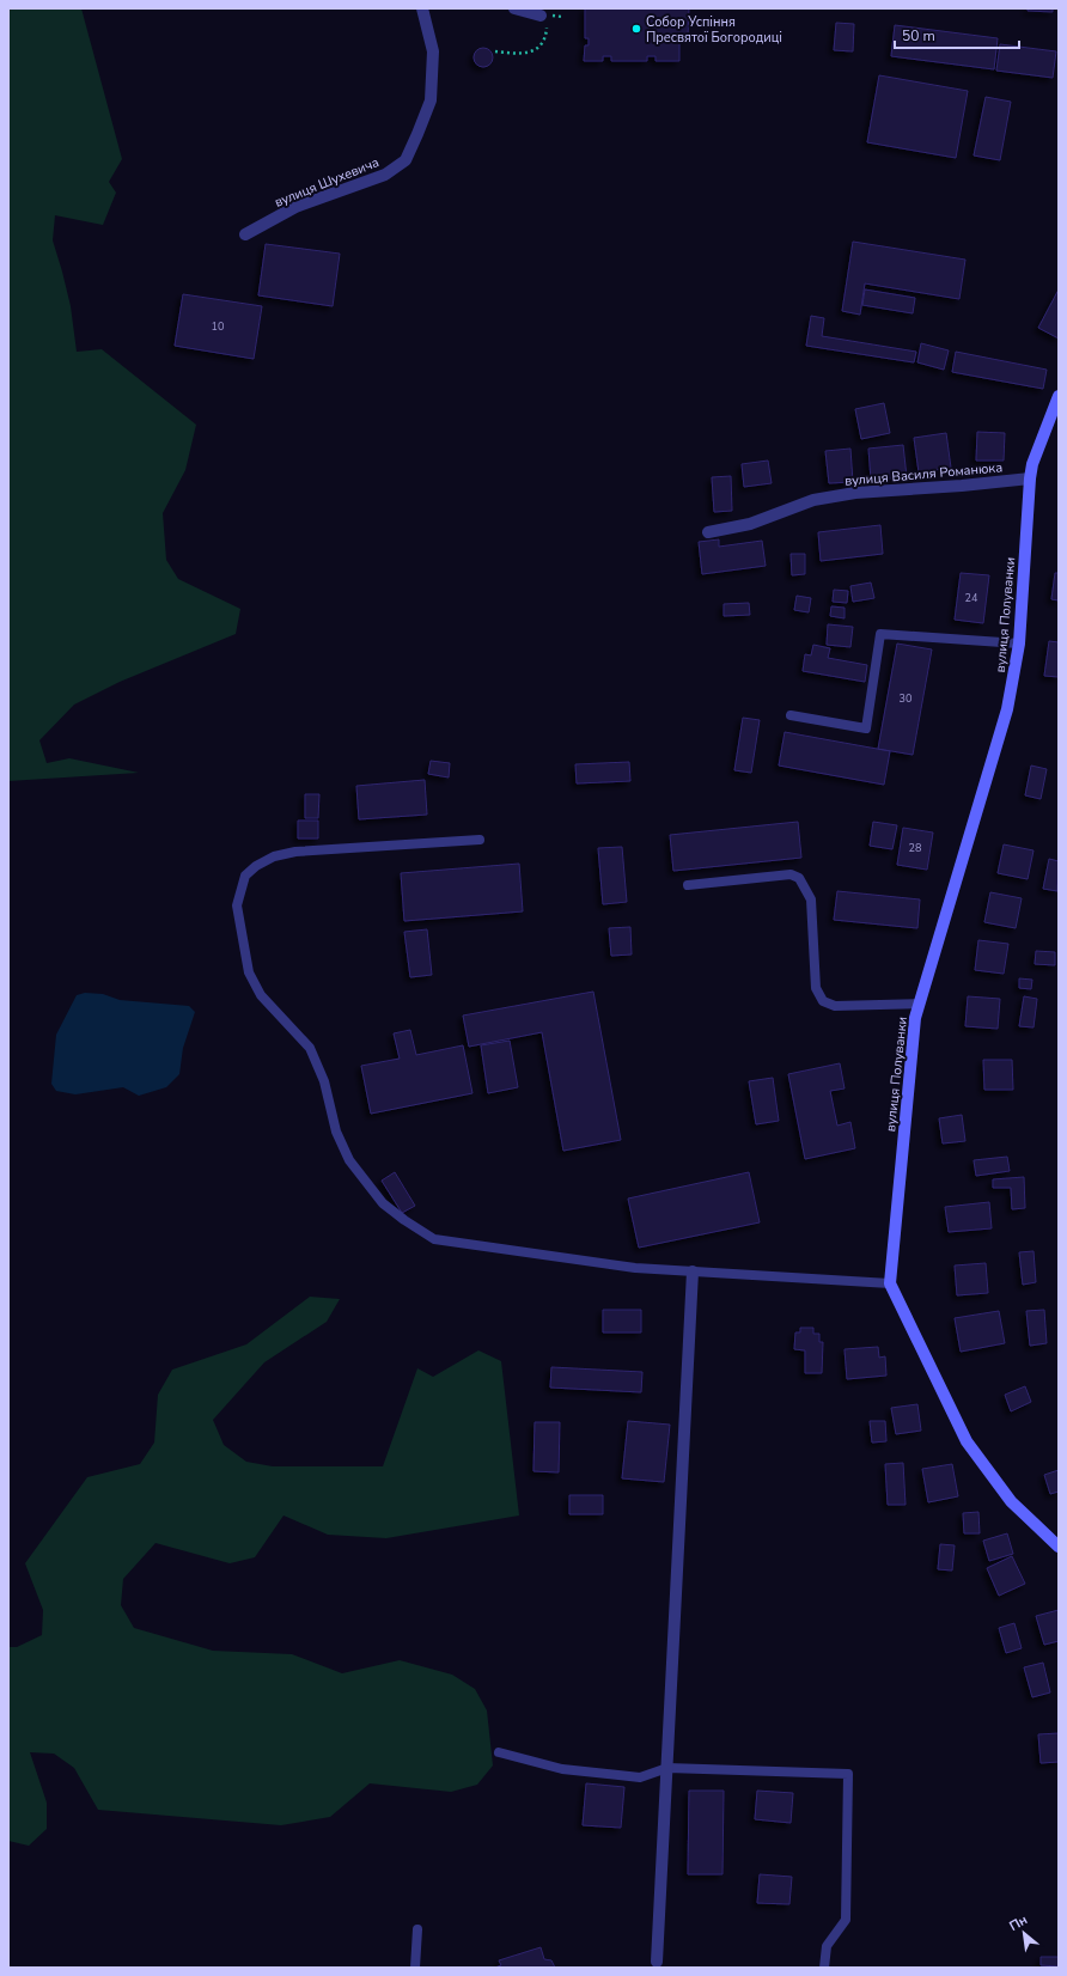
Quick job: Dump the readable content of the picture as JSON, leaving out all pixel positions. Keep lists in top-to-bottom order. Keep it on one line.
{"streets":{"street":["вулиця Шухевича","вулиця Василя Романюка","вулиця Полуванки"]},"crossings":[["вулиця Василя Романюка","вулиця Полуванки"]],"places":["Собор Успіння Пресвятої Богородиці"],"house_numbers":["10","24","30","28"],"scale_bar":"50 m","north":"top left"}
